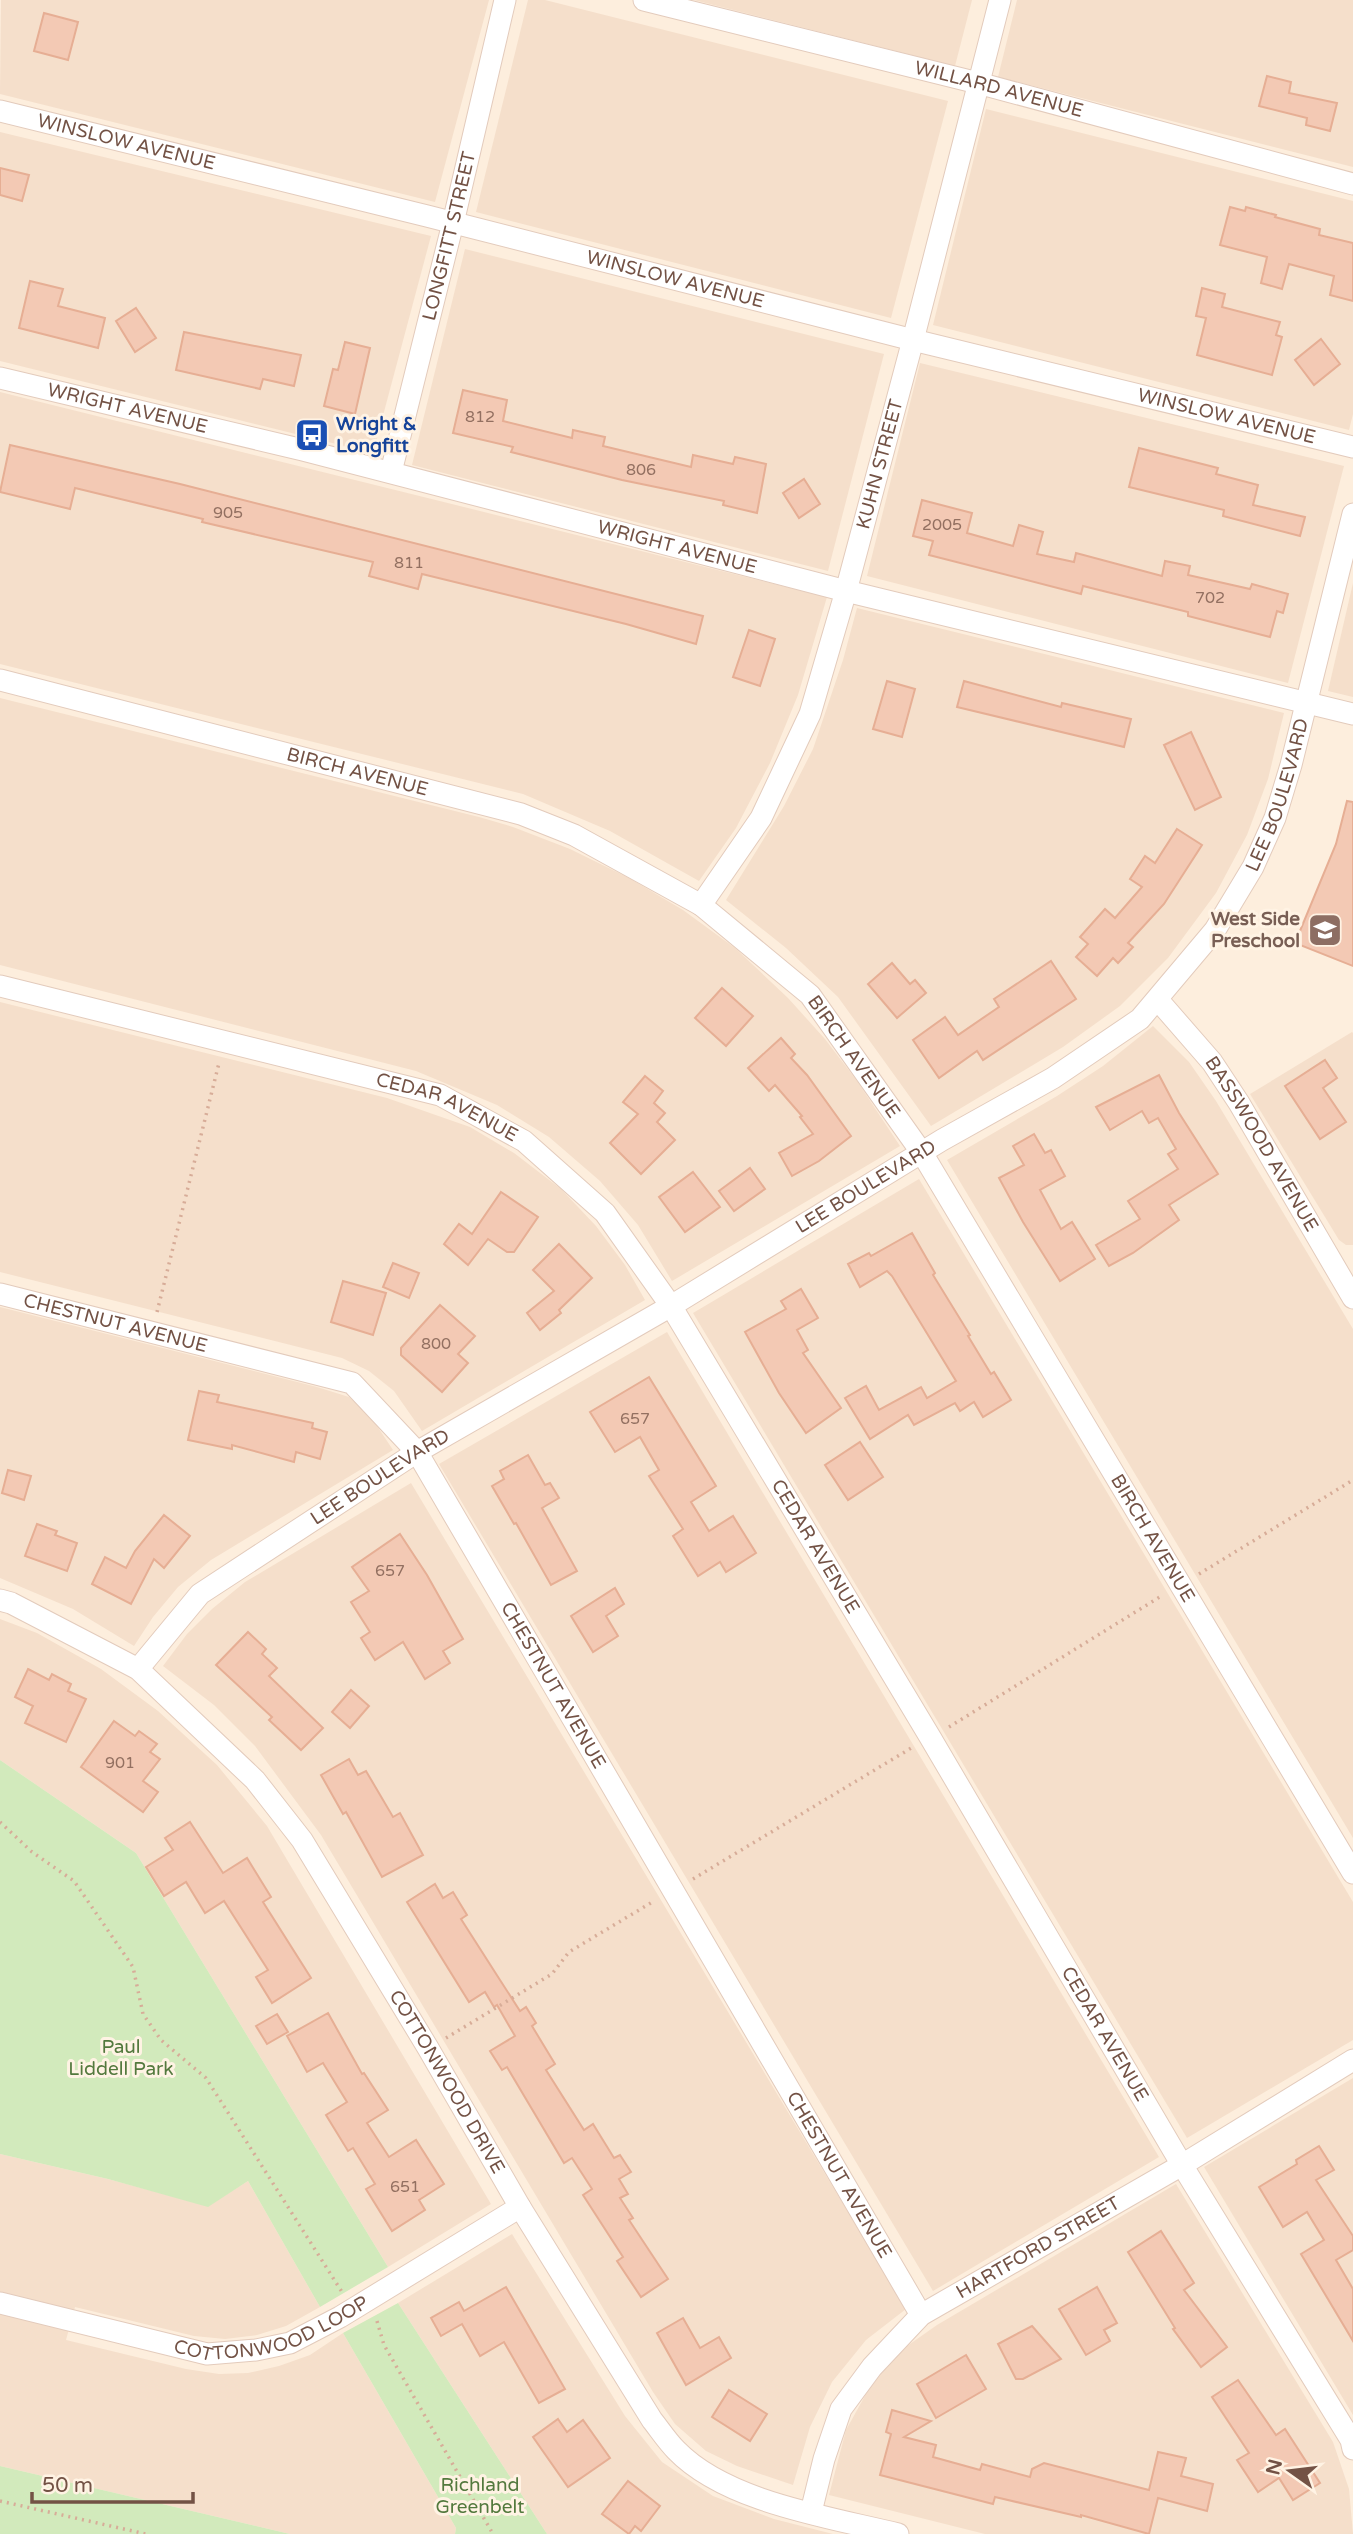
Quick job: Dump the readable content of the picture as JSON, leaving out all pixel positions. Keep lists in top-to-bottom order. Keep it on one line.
{"streets":{"street":["WILLARD AVENUE","WINSLOW AVENUE","LONGFITT STREET","WRIGHT AVENUE","KUHN STREET","BIRCH AVENUE","LEE BOULEVARD","CEDAR AVENUE","BASSWOOD AVENUE","CHESTNUT AVENUE","COTTONWOOD DRIVE","HARTFORD STREET","COTTONWOOD LOOP"]},"crossings":[["WILLARD AVENUE","KUHN STREET"],["WINSLOW AVENUE","LONGFITT STREET"],["WINSLOW AVENUE","KUHN STREET"],["LONGFITT STREET","WRIGHT AVENUE"],["WRIGHT AVENUE","KUHN STREET"],["WRIGHT AVENUE","LEE BOULEVARD"],["KUHN STREET","BIRCH AVENUE"],["BIRCH AVENUE","LEE BOULEVARD"],["LEE BOULEVARD","CEDAR AVENUE"],["LEE BOULEVARD","BASSWOOD AVENUE"],["LEE BOULEVARD","CHESTNUT AVENUE"],["LEE BOULEVARD","COTTONWOOD DRIVE"],["CEDAR AVENUE","HARTFORD STREET"],["CHESTNUT AVENUE","HARTFORD STREET"],["COTTONWOOD DRIVE","HARTFORD STREET"],["COTTONWOOD DRIVE","COTTONWOOD LOOP"]],"parks":["Paul Liddell Park","Richland Greenbelt"],"places":{"bus stop":["Wright & Longfitt"],"school or university":["West Side Preschool"]},"house_numbers":["812","806","905","2005","811","702","800","657","657","901","651"],"scale_bar":"50 m","north":"left"}
